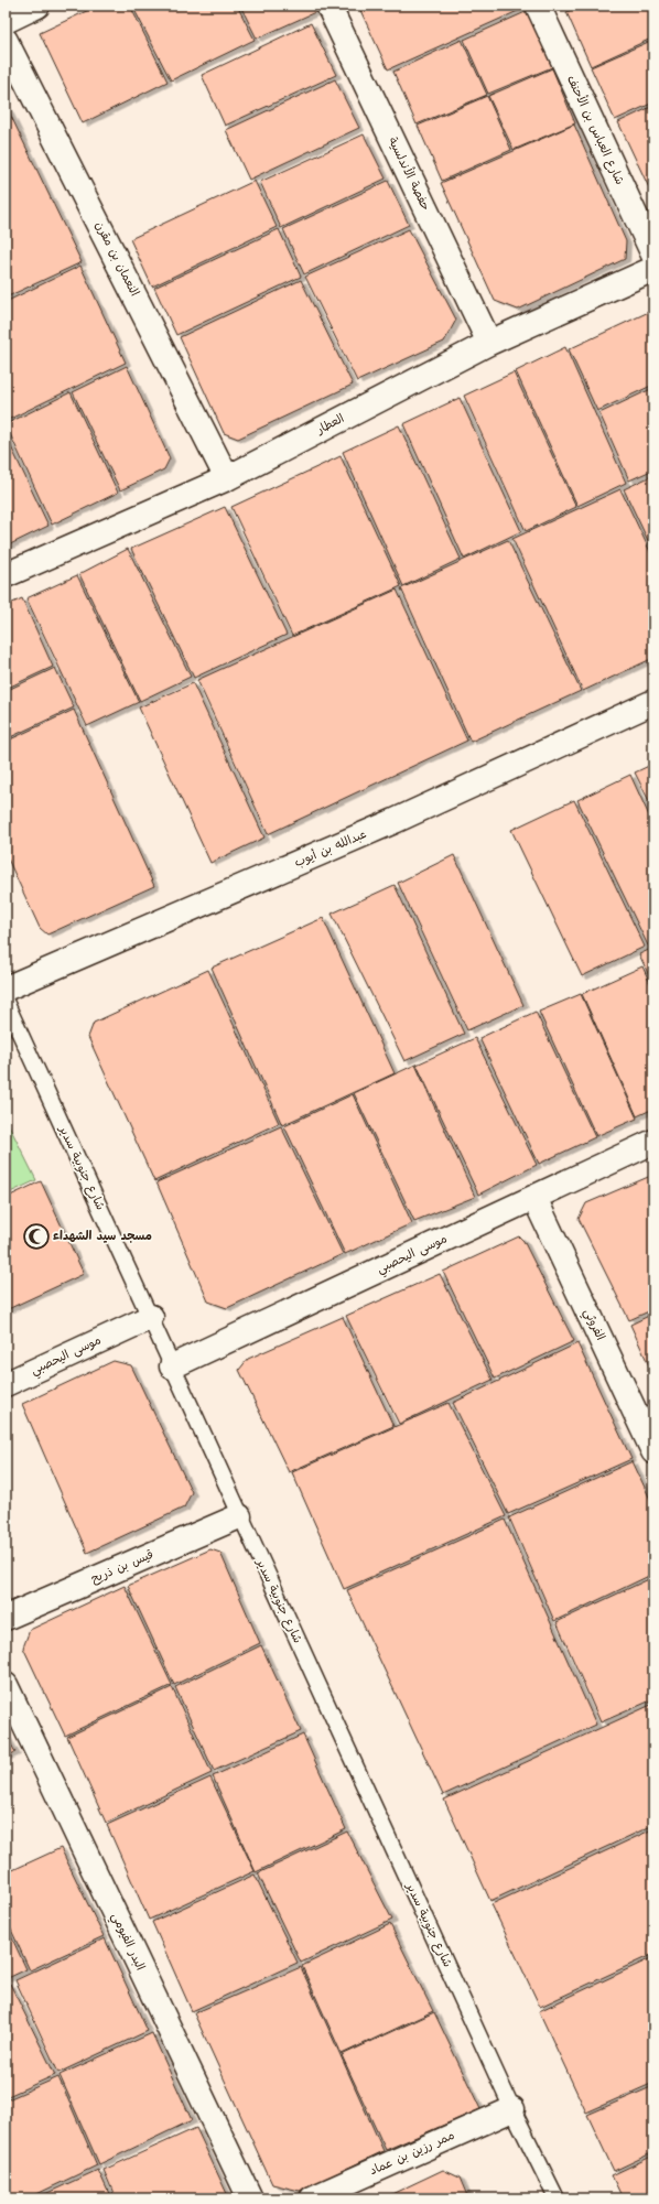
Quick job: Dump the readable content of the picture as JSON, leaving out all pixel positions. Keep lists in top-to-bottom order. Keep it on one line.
{"streets":{"street":["شارع العباس بن الأحنف","حفصة الأندلسية","النعمان بن مقرن","العطار","عبدالله بن أيوب","موسى اليحصبي","الفروثي","قيس بن ذريح","البدر الفيومي","ممر رزين بن عماد"],"lane":["شارع جنوبية سدير"]},"crossings":[["حفصة الأندلسية","العطار"],["النعمان بن مقرن","العطار"],["شارع جنوبية سدير","موسى اليحصبي"],["شارع جنوبية سدير","قيس بن ذريح"],["شارع جنوبية سدير","ممر رزين بن عماد"],["موسى اليحصبي","الفروثي"]],"places":{"mosque":["مسجد سيد الشهداء"]}}
